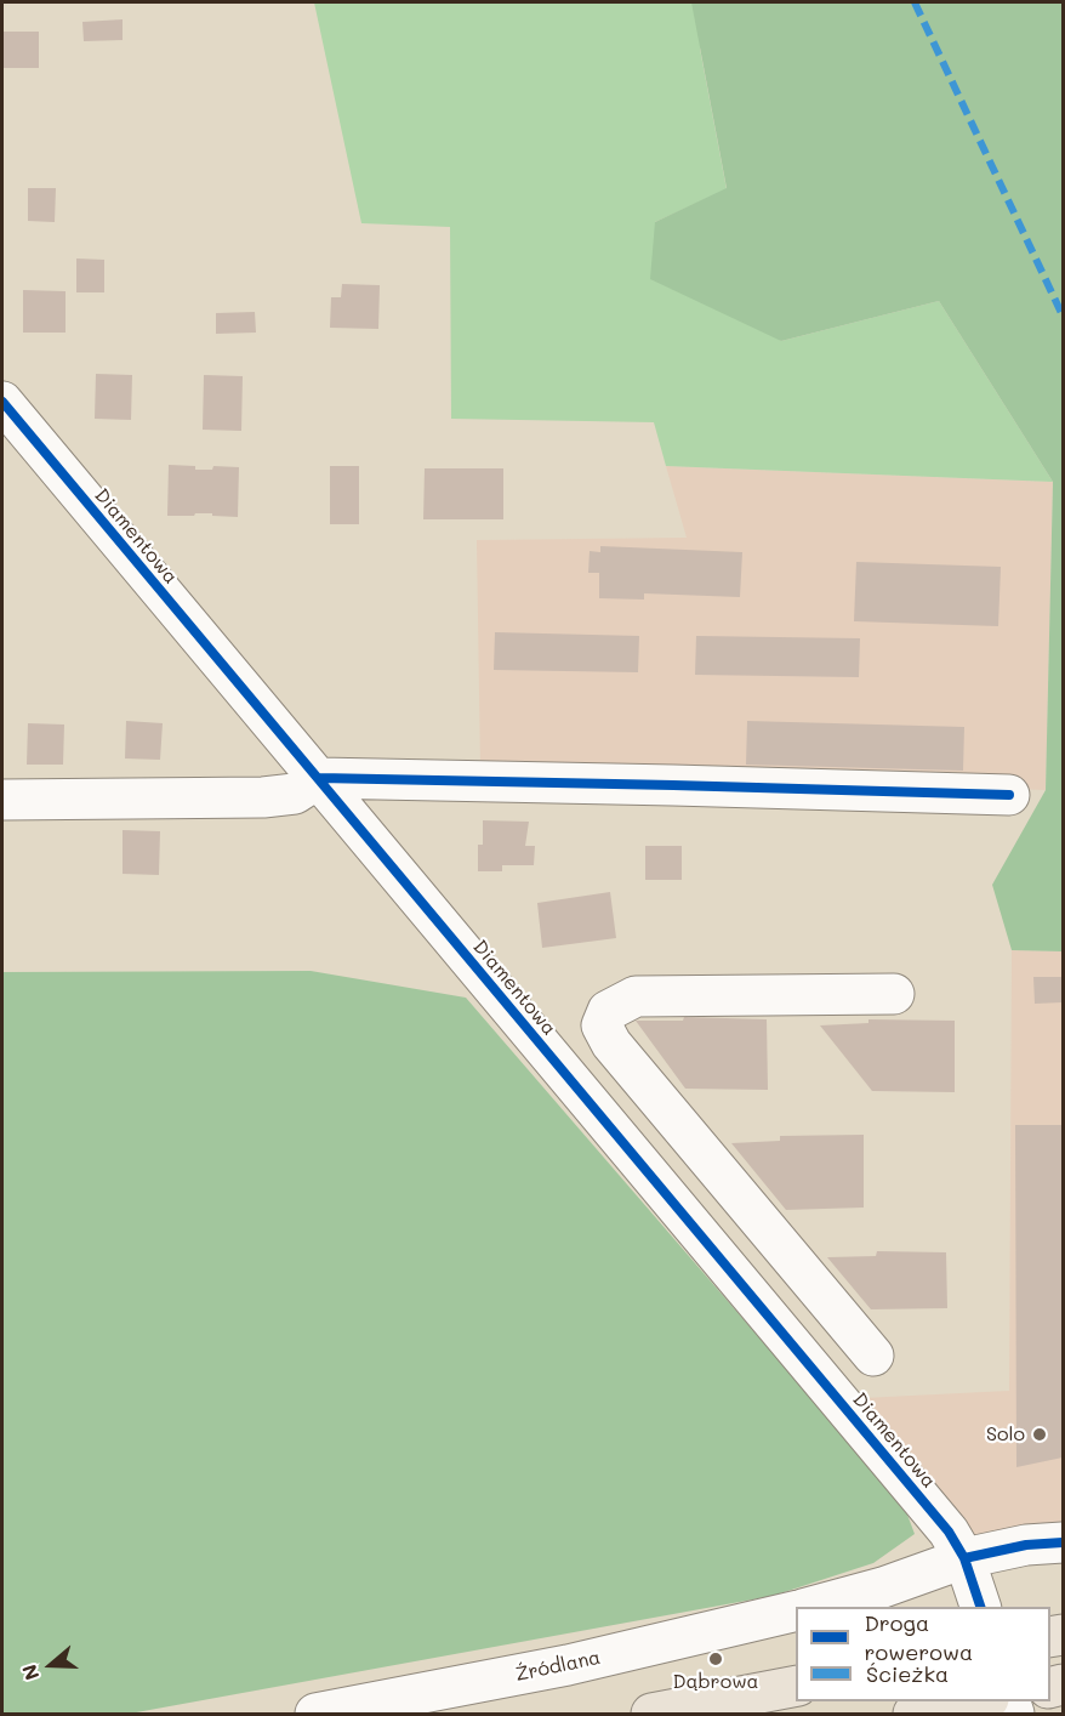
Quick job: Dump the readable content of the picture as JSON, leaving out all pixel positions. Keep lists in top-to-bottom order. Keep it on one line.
{"streets":{"street":["Diamentowa","Źródlana"]},"crossings":[["Diamentowa","Źródlana"]],"places":["Solo","Dąbrowa"],"legend":["Droga rowerowa","Ścieżka"],"north":"left"}
